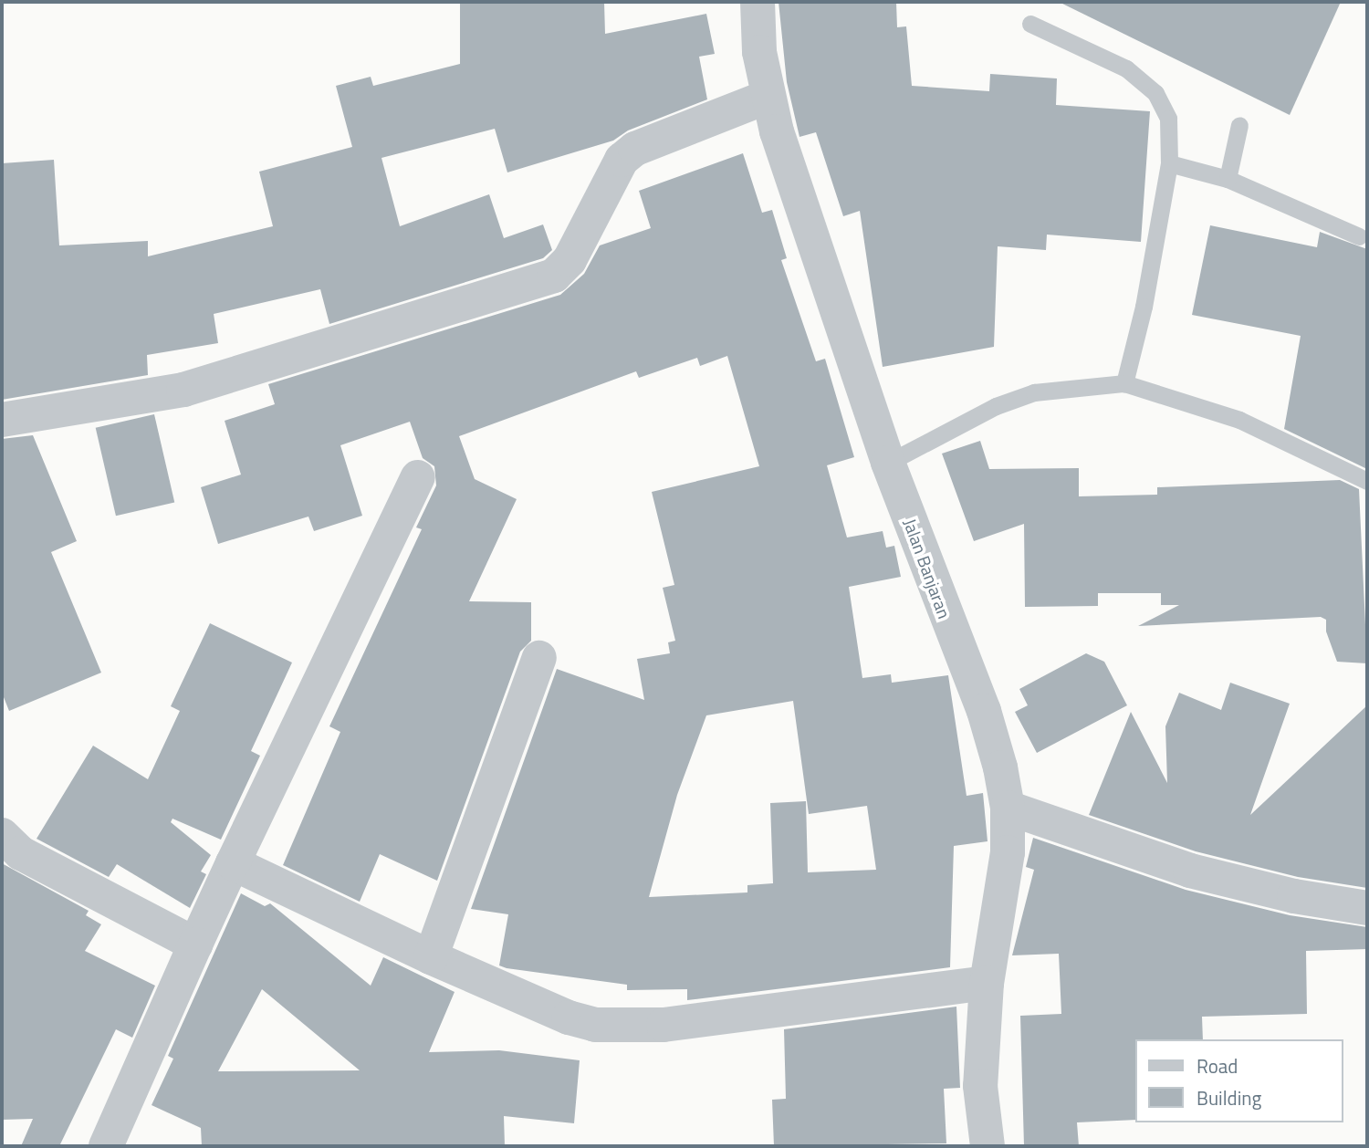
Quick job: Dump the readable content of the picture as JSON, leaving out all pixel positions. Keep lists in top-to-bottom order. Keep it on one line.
{"streets":{"street":["Jalan Banjaran"]},"legend":["Road","Building"]}
